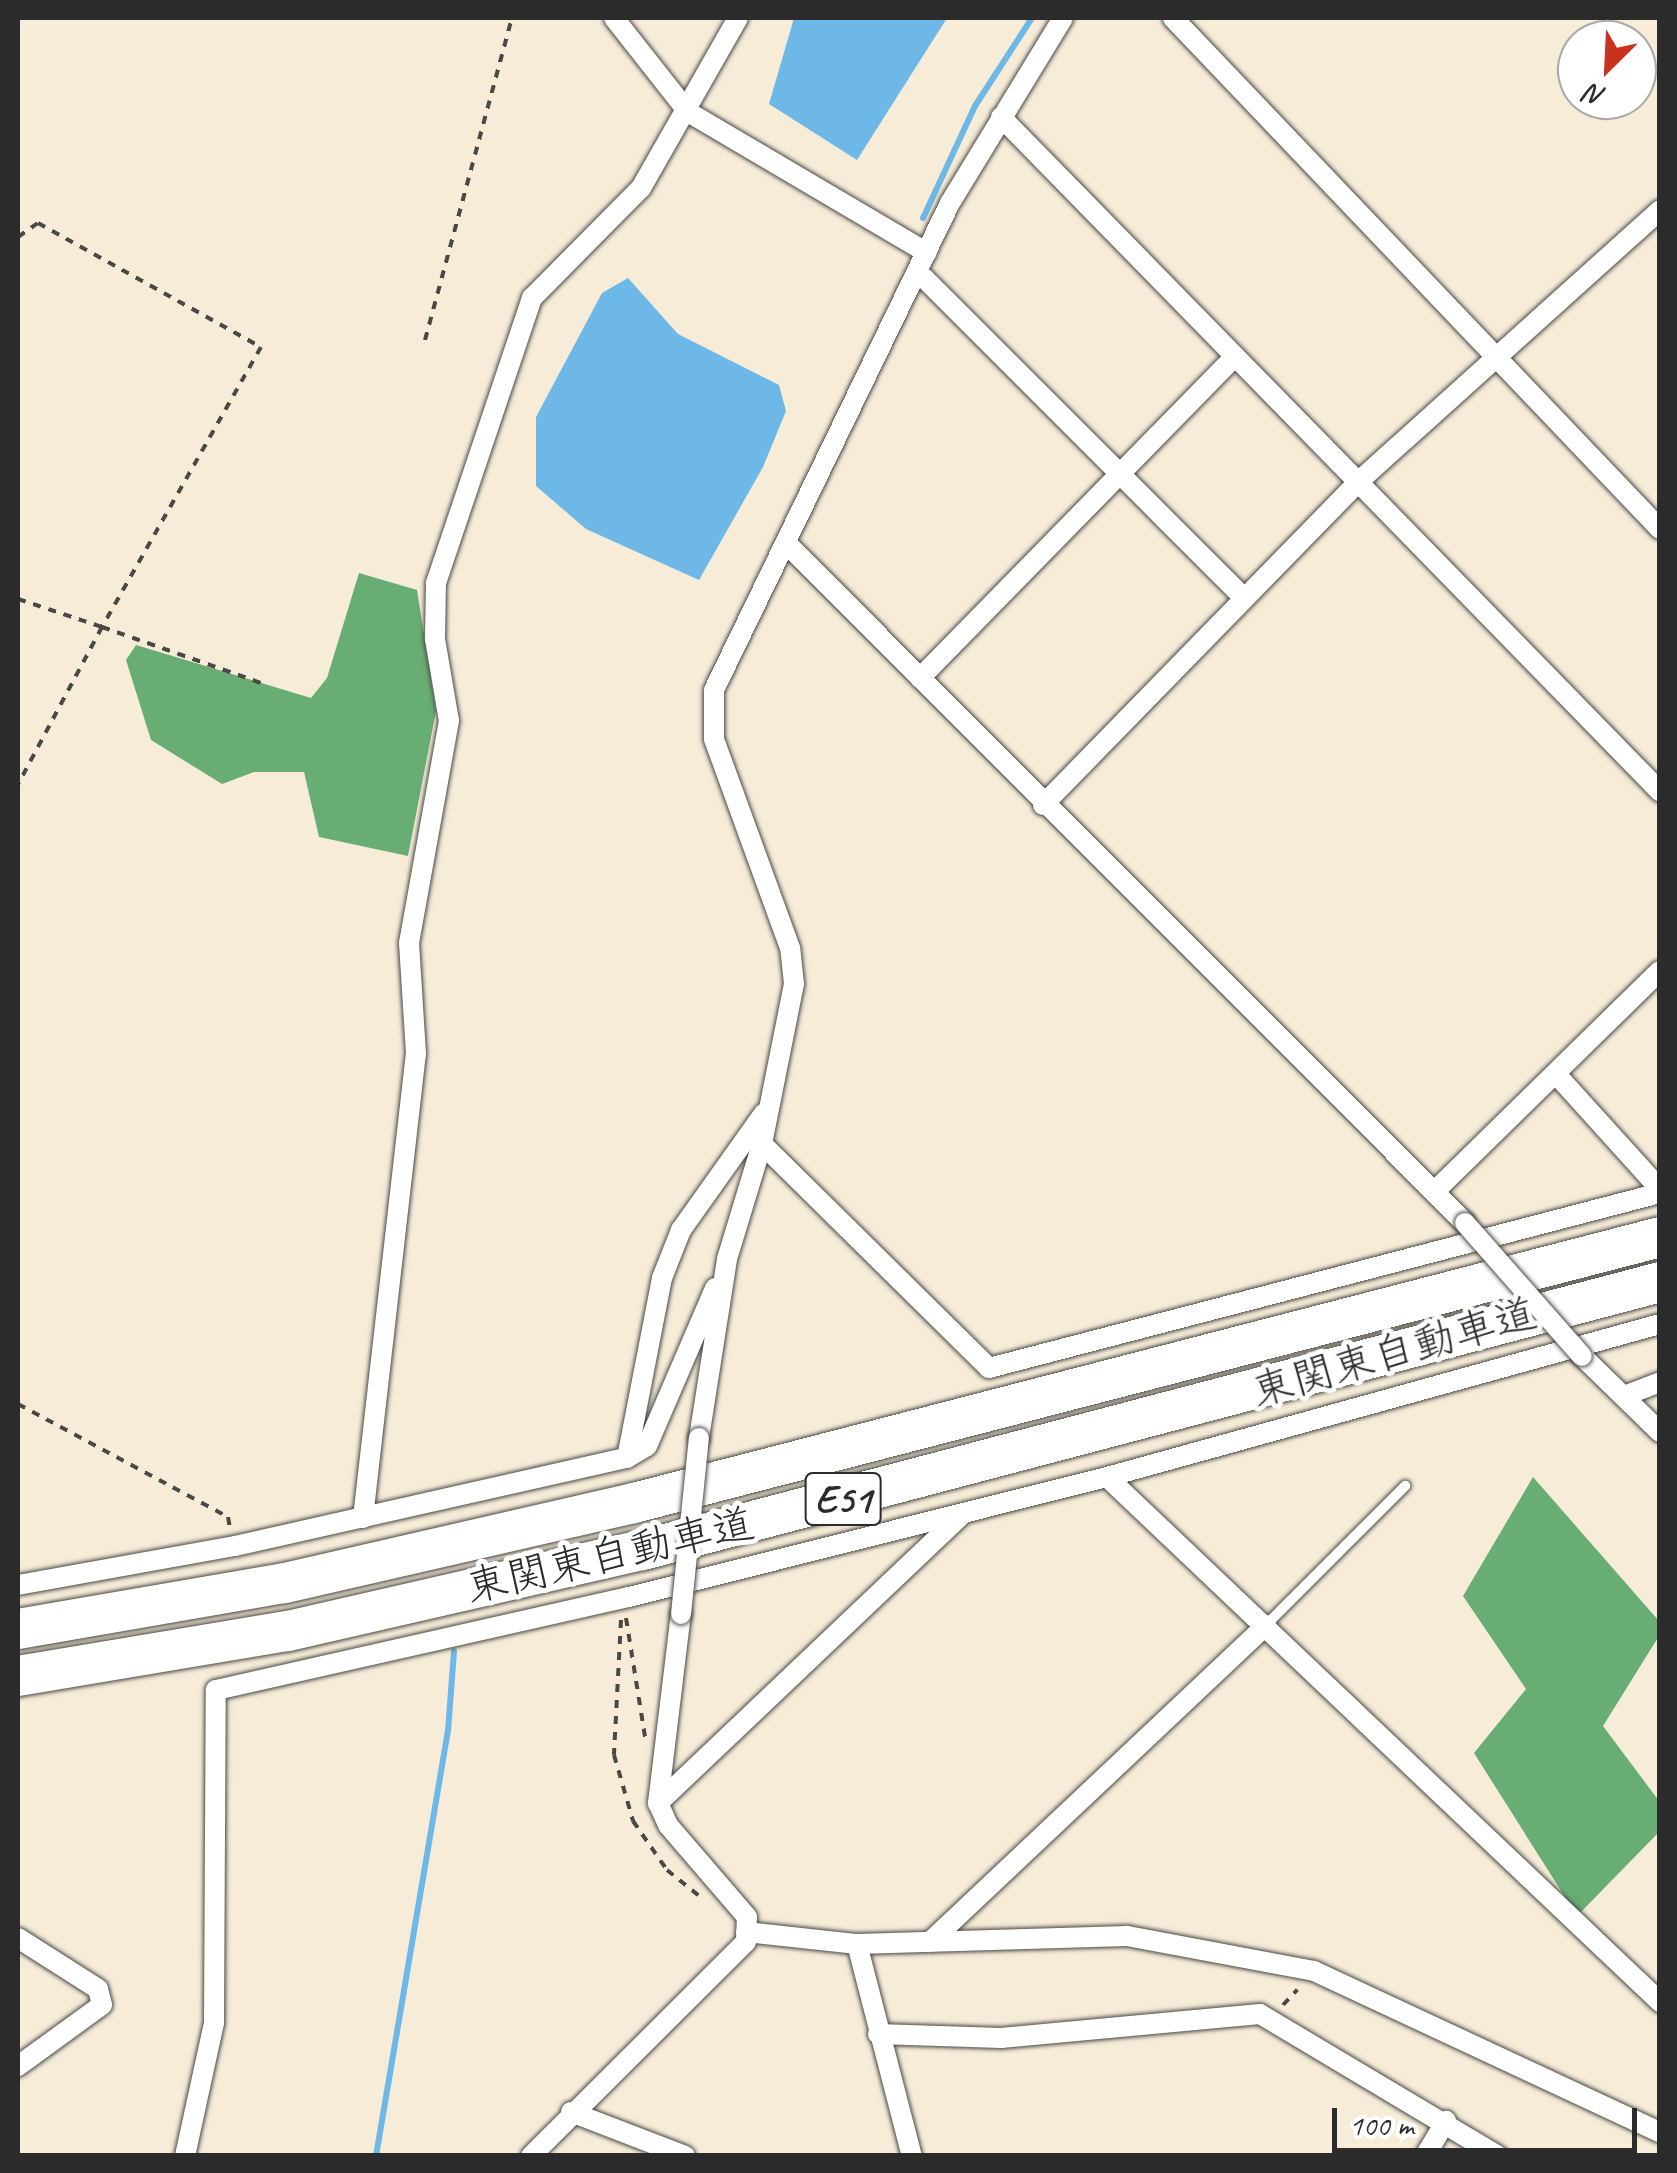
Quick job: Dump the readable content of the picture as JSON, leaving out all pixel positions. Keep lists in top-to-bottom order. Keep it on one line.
{"streets":{"highway":["東関東自動車道","E51"]},"scale_bar":"100 m","north":"bottom left"}
